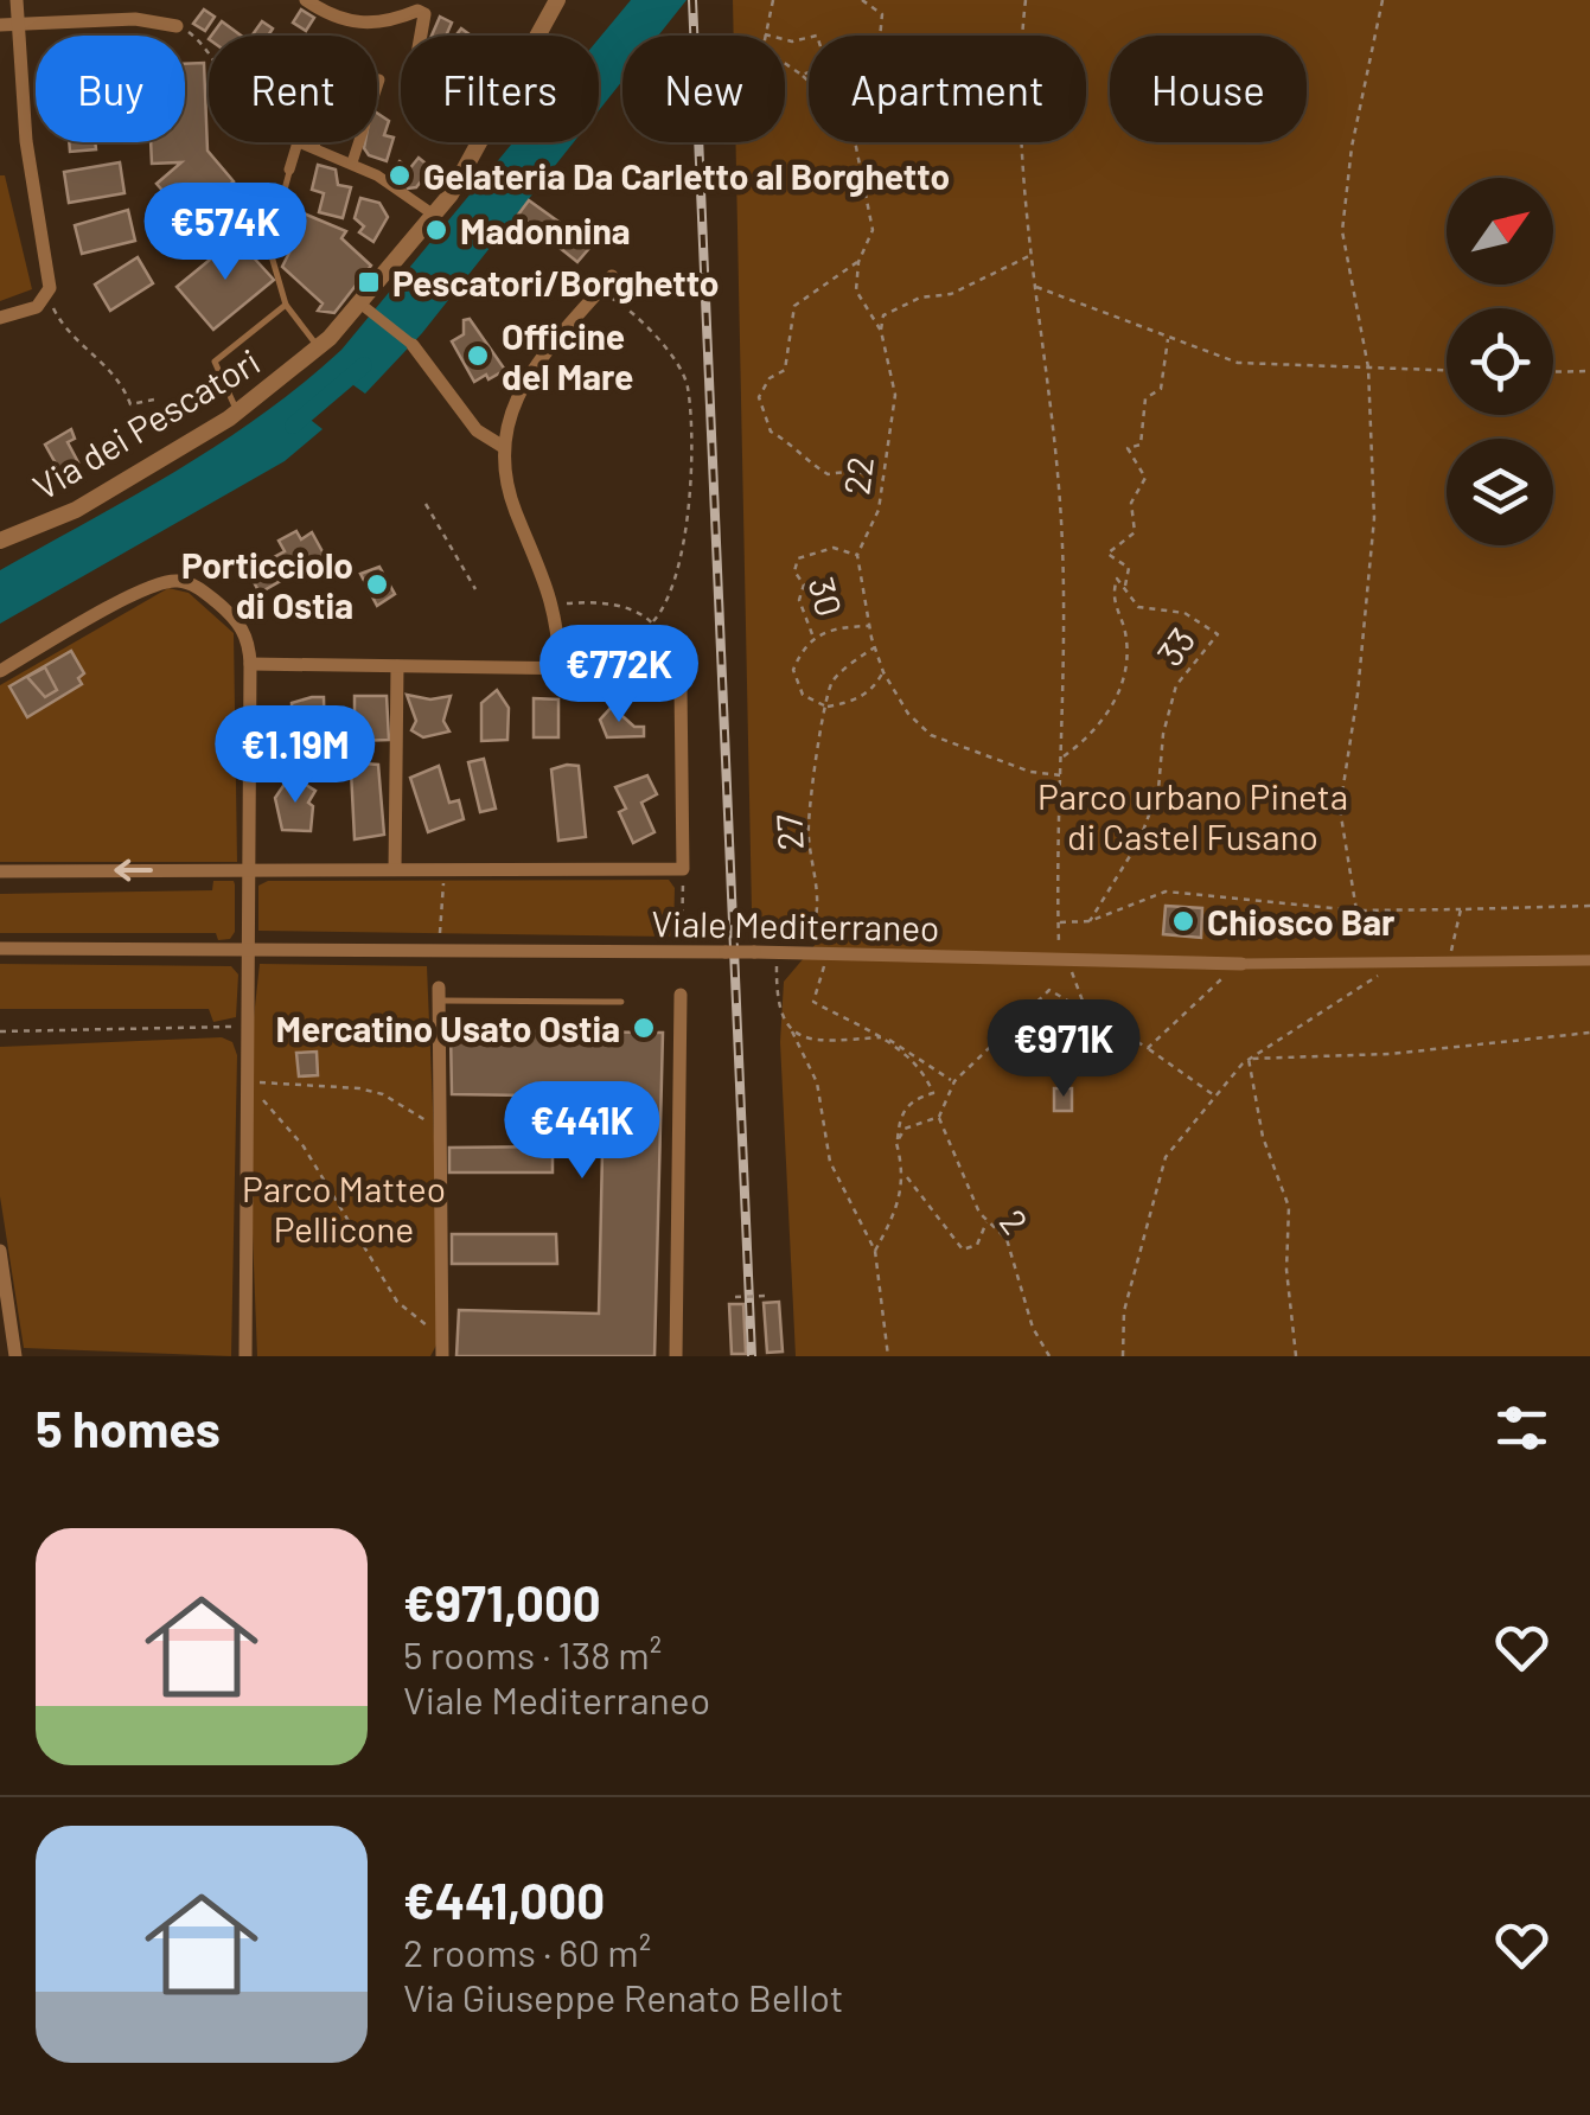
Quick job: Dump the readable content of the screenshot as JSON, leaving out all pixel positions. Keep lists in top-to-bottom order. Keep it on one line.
{"streets":{"street":["Via dei Pescatori","Viale Mediterraneo"],"path":["22","30","33","27","2"]},"crossings":[["22","30"],["27","Viale Mediterraneo"]],"parks":["Parco urbano Pineta di Castel Fusano","Parco Matteo Pellicone"],"places":{"other":["Gelateria Da Carletto al Borghetto","Madonnina","Officine del Mare","Porticciolo di Ostia","Chiosco Bar","Mercatino Usato Ostia"],"transit":["Pescatori/Borghetto"]},"north":"top right","page":{"chip":["Buy","Rent","Filters","New","Apartment","House"],"price":["€574K","€772K","€1.19M","€971K","€441K"],"heading":"5 homes","list":[{"name":"€971,000","note":"5 rooms · 138 m² · Viale Mediterraneo"},{"name":"€441,000","note":"2 rooms · 60 m² · Via Giuseppe Renato Bellot"}]}}
